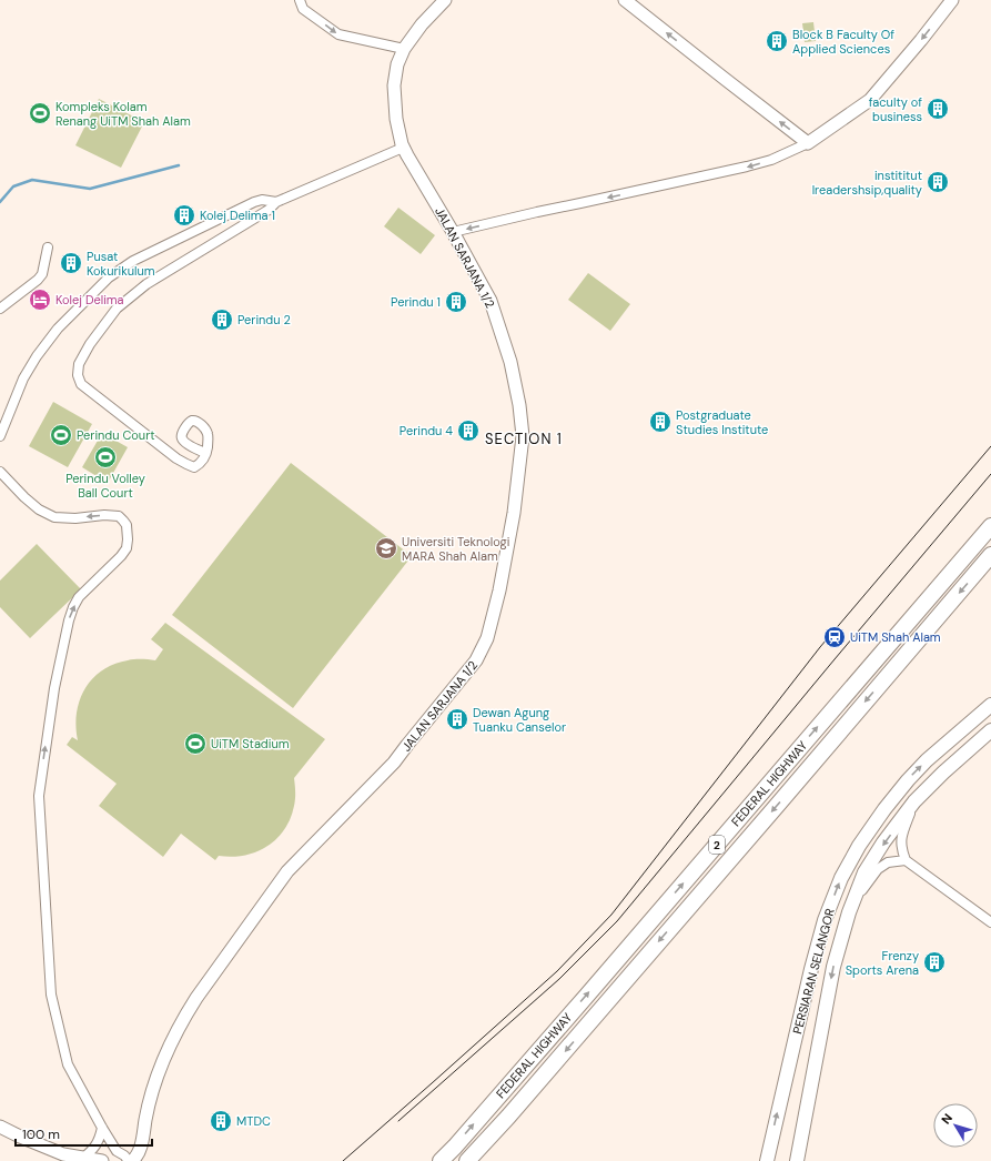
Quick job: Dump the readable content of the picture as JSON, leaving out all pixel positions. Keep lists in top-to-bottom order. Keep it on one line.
{"streets":{"highway":["FEDERAL HIGHWAY","2"],"main road":["PERSIARAN SELANGOR"],"street":["JALAN SARJANA 1/2"]},"districts":["SECTION 1"],"places":{"building":["Block B Faculty Of Applied Sciences","faculty of business","instititut lreadershsip,quality","Kolej Delima 1","Pusat Kokurikulum","Perindu 1","Perindu 2","Postgraduate Studies Institute","Perindu 4","Dewan Agung Tuanku Canselor","Frenzy Sports Arena","MTDC"],"sports":["Kompleks Kolam Renang UiTM Shah Alam","Perindu Court","Perindu Volley Ball Court","UiTM Stadium"],"hotel":["Kolej Delima"],"school or university":["Universiti Teknologi MARA Shah Alam"],"station":["UiTM Shah Alam"]},"scale_bar":"100 m","north":"top left"}
